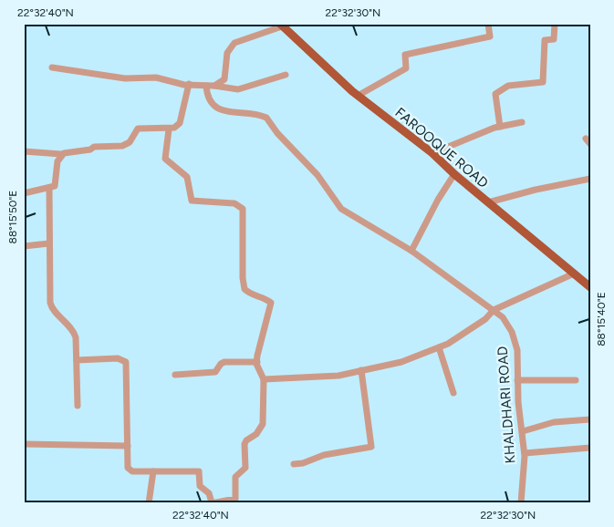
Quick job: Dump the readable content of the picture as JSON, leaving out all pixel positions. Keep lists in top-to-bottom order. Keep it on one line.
{"streets":{"main road":["FAROOQUE ROAD"],"street":["KHALDHARI ROAD"]},"coordinates":["22°32'40\"N","22°32'30\"N","88°15'50\"E","88°15'40\"E"]}
